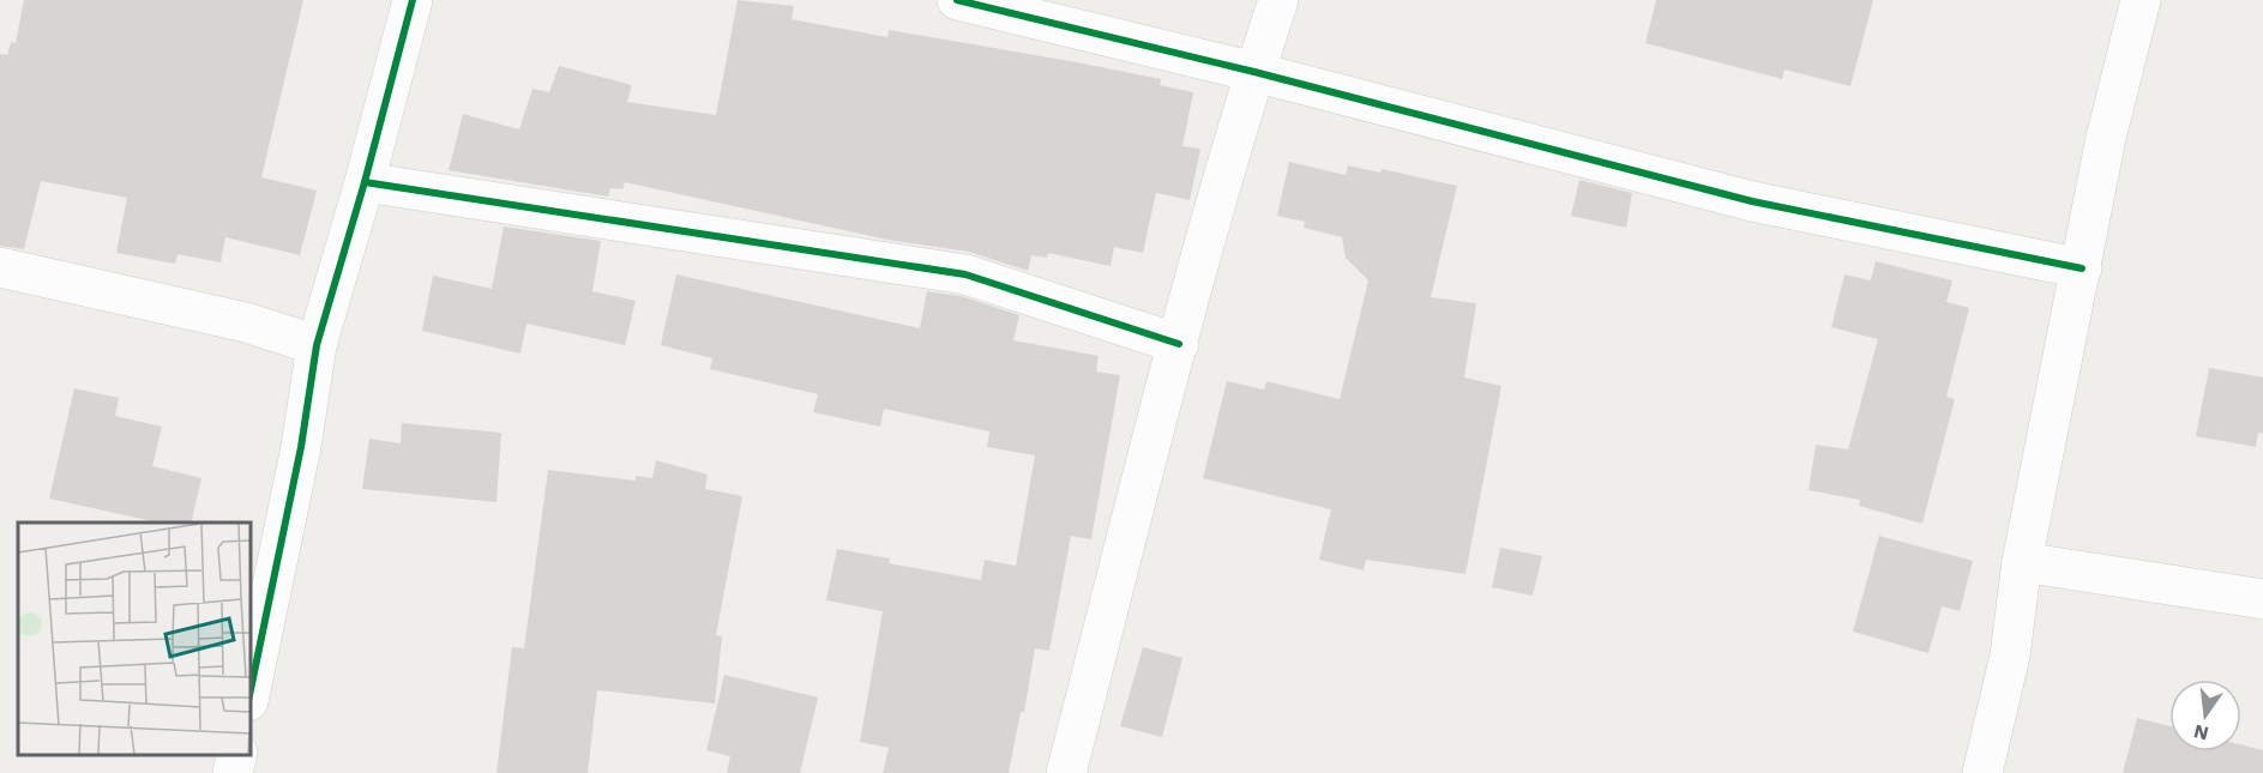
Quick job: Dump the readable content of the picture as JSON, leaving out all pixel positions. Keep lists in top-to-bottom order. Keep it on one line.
{"north":"bottom"}
